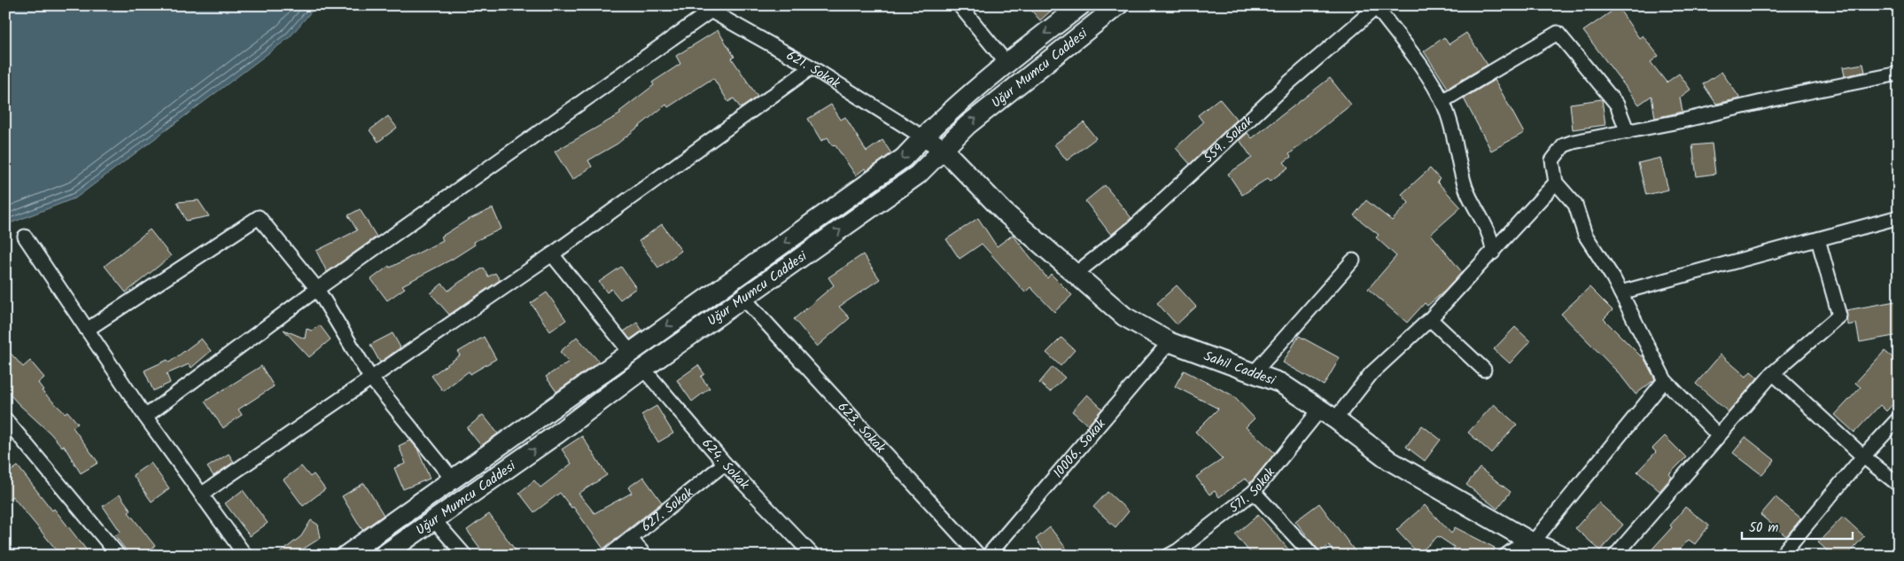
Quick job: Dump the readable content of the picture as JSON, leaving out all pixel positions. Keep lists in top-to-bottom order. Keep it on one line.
{"streets":{"street":["Uğur Mumcu Caddesi","621. Sokak","559. Sokak","Sahil Caddesi","623. Sokak","10006. Sokak","624. Sokak","571. Sokak","627. Sokak"]},"crossings":[["Uğur Mumcu Caddesi","621. Sokak"],["Uğur Mumcu Caddesi","Sahil Caddesi"],["Uğur Mumcu Caddesi","623. Sokak"],["Uğur Mumcu Caddesi","624. Sokak"],["621. Sokak","Sahil Caddesi"],["559. Sokak","Sahil Caddesi"],["Sahil Caddesi","10006. Sokak"],["Sahil Caddesi","571. Sokak"],["624. Sokak","627. Sokak"]],"scale_bar":"50 m"}
